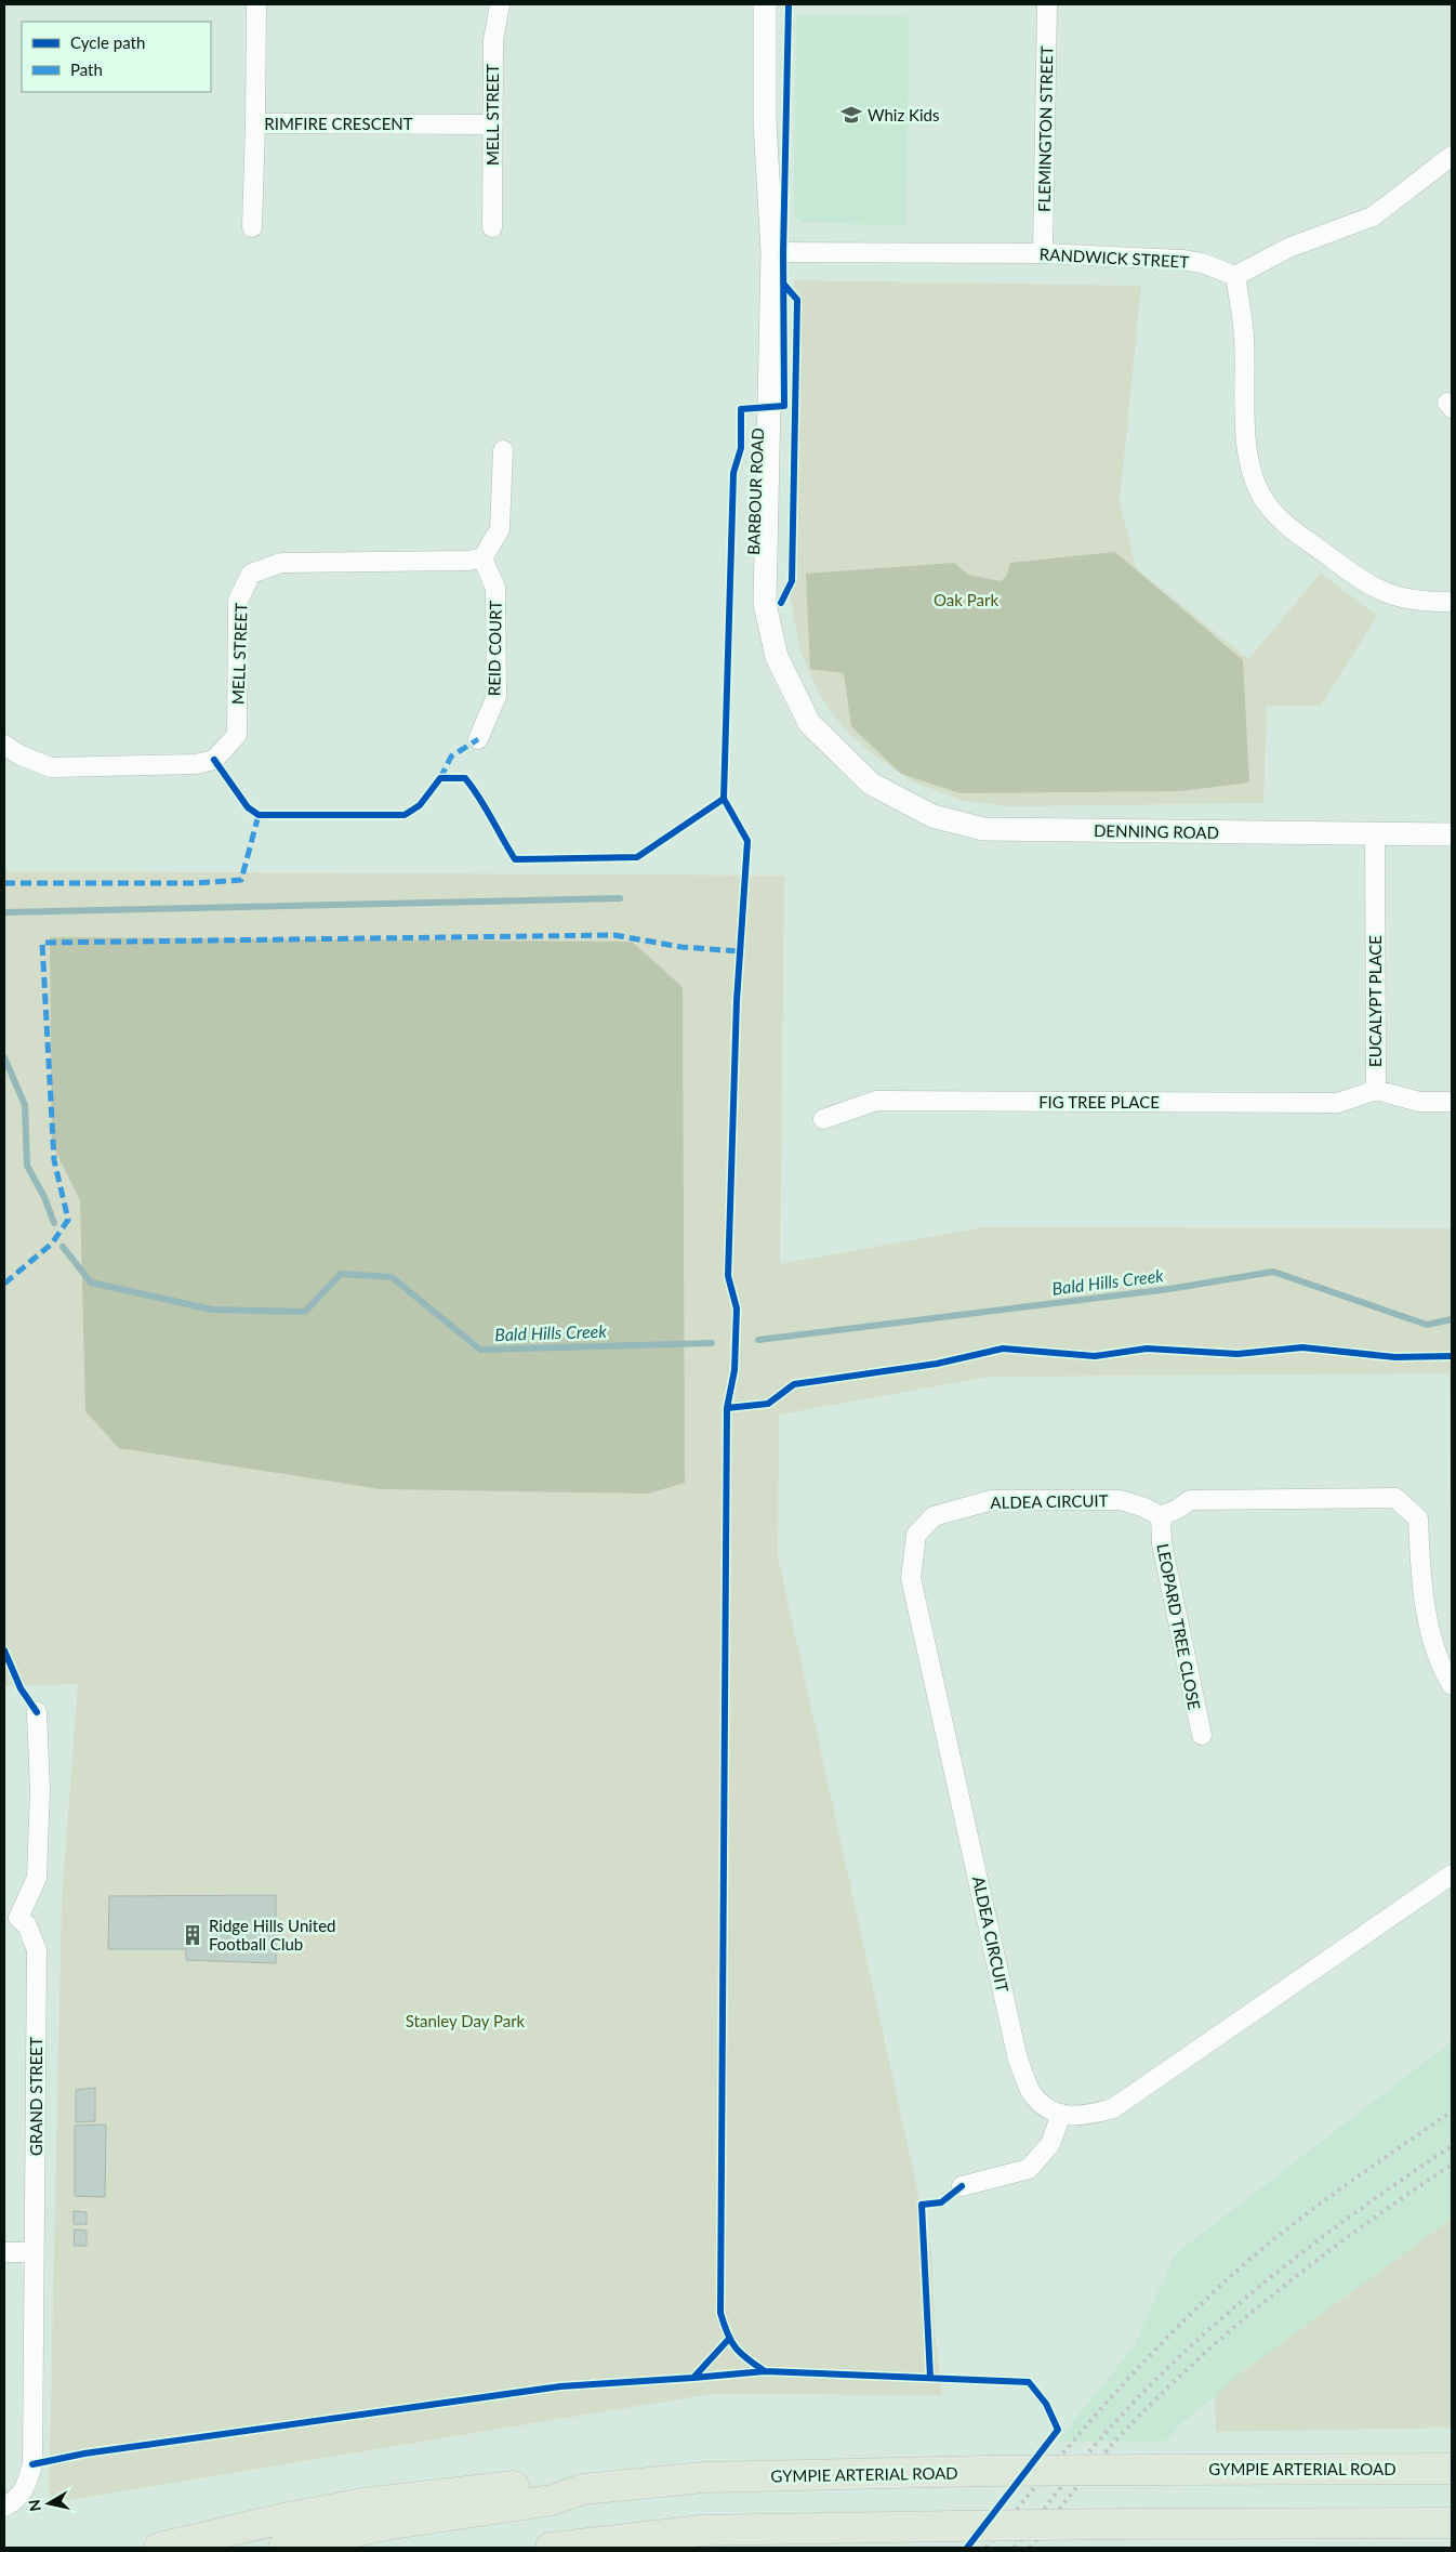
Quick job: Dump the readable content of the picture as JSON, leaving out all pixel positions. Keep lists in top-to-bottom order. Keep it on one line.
{"streets":{"highway":["GYMPIE ARTERIAL ROAD"],"street":["MELL STREET","RIMFIRE CRESCENT","FLEMINGTON STREET","RANDWICK STREET","BARBOUR ROAD","REID COURT","DENNING ROAD","EUCALYPT PLACE","FIG TREE PLACE","ALDEA CIRCUIT","LEOPARD TREE CLOSE","GRAND STREET"]},"crossings":[["MELL STREET","RIMFIRE CRESCENT"],["MELL STREET","REID COURT"],["FLEMINGTON STREET","RANDWICK STREET"],["RANDWICK STREET","BARBOUR ROAD"],["BARBOUR ROAD","DENNING ROAD"],["DENNING ROAD","EUCALYPT PLACE"],["EUCALYPT PLACE","FIG TREE PLACE"],["ALDEA CIRCUIT","LEOPARD TREE CLOSE"]],"water":["Bald Hills Creek"],"parks":["Oak Park","Stanley Day Park"],"places":{"school or university":["Whiz Kids"],"building":["Ridge Hills United Football Club"]},"legend":["Cycle path","Path"],"north":"left"}
